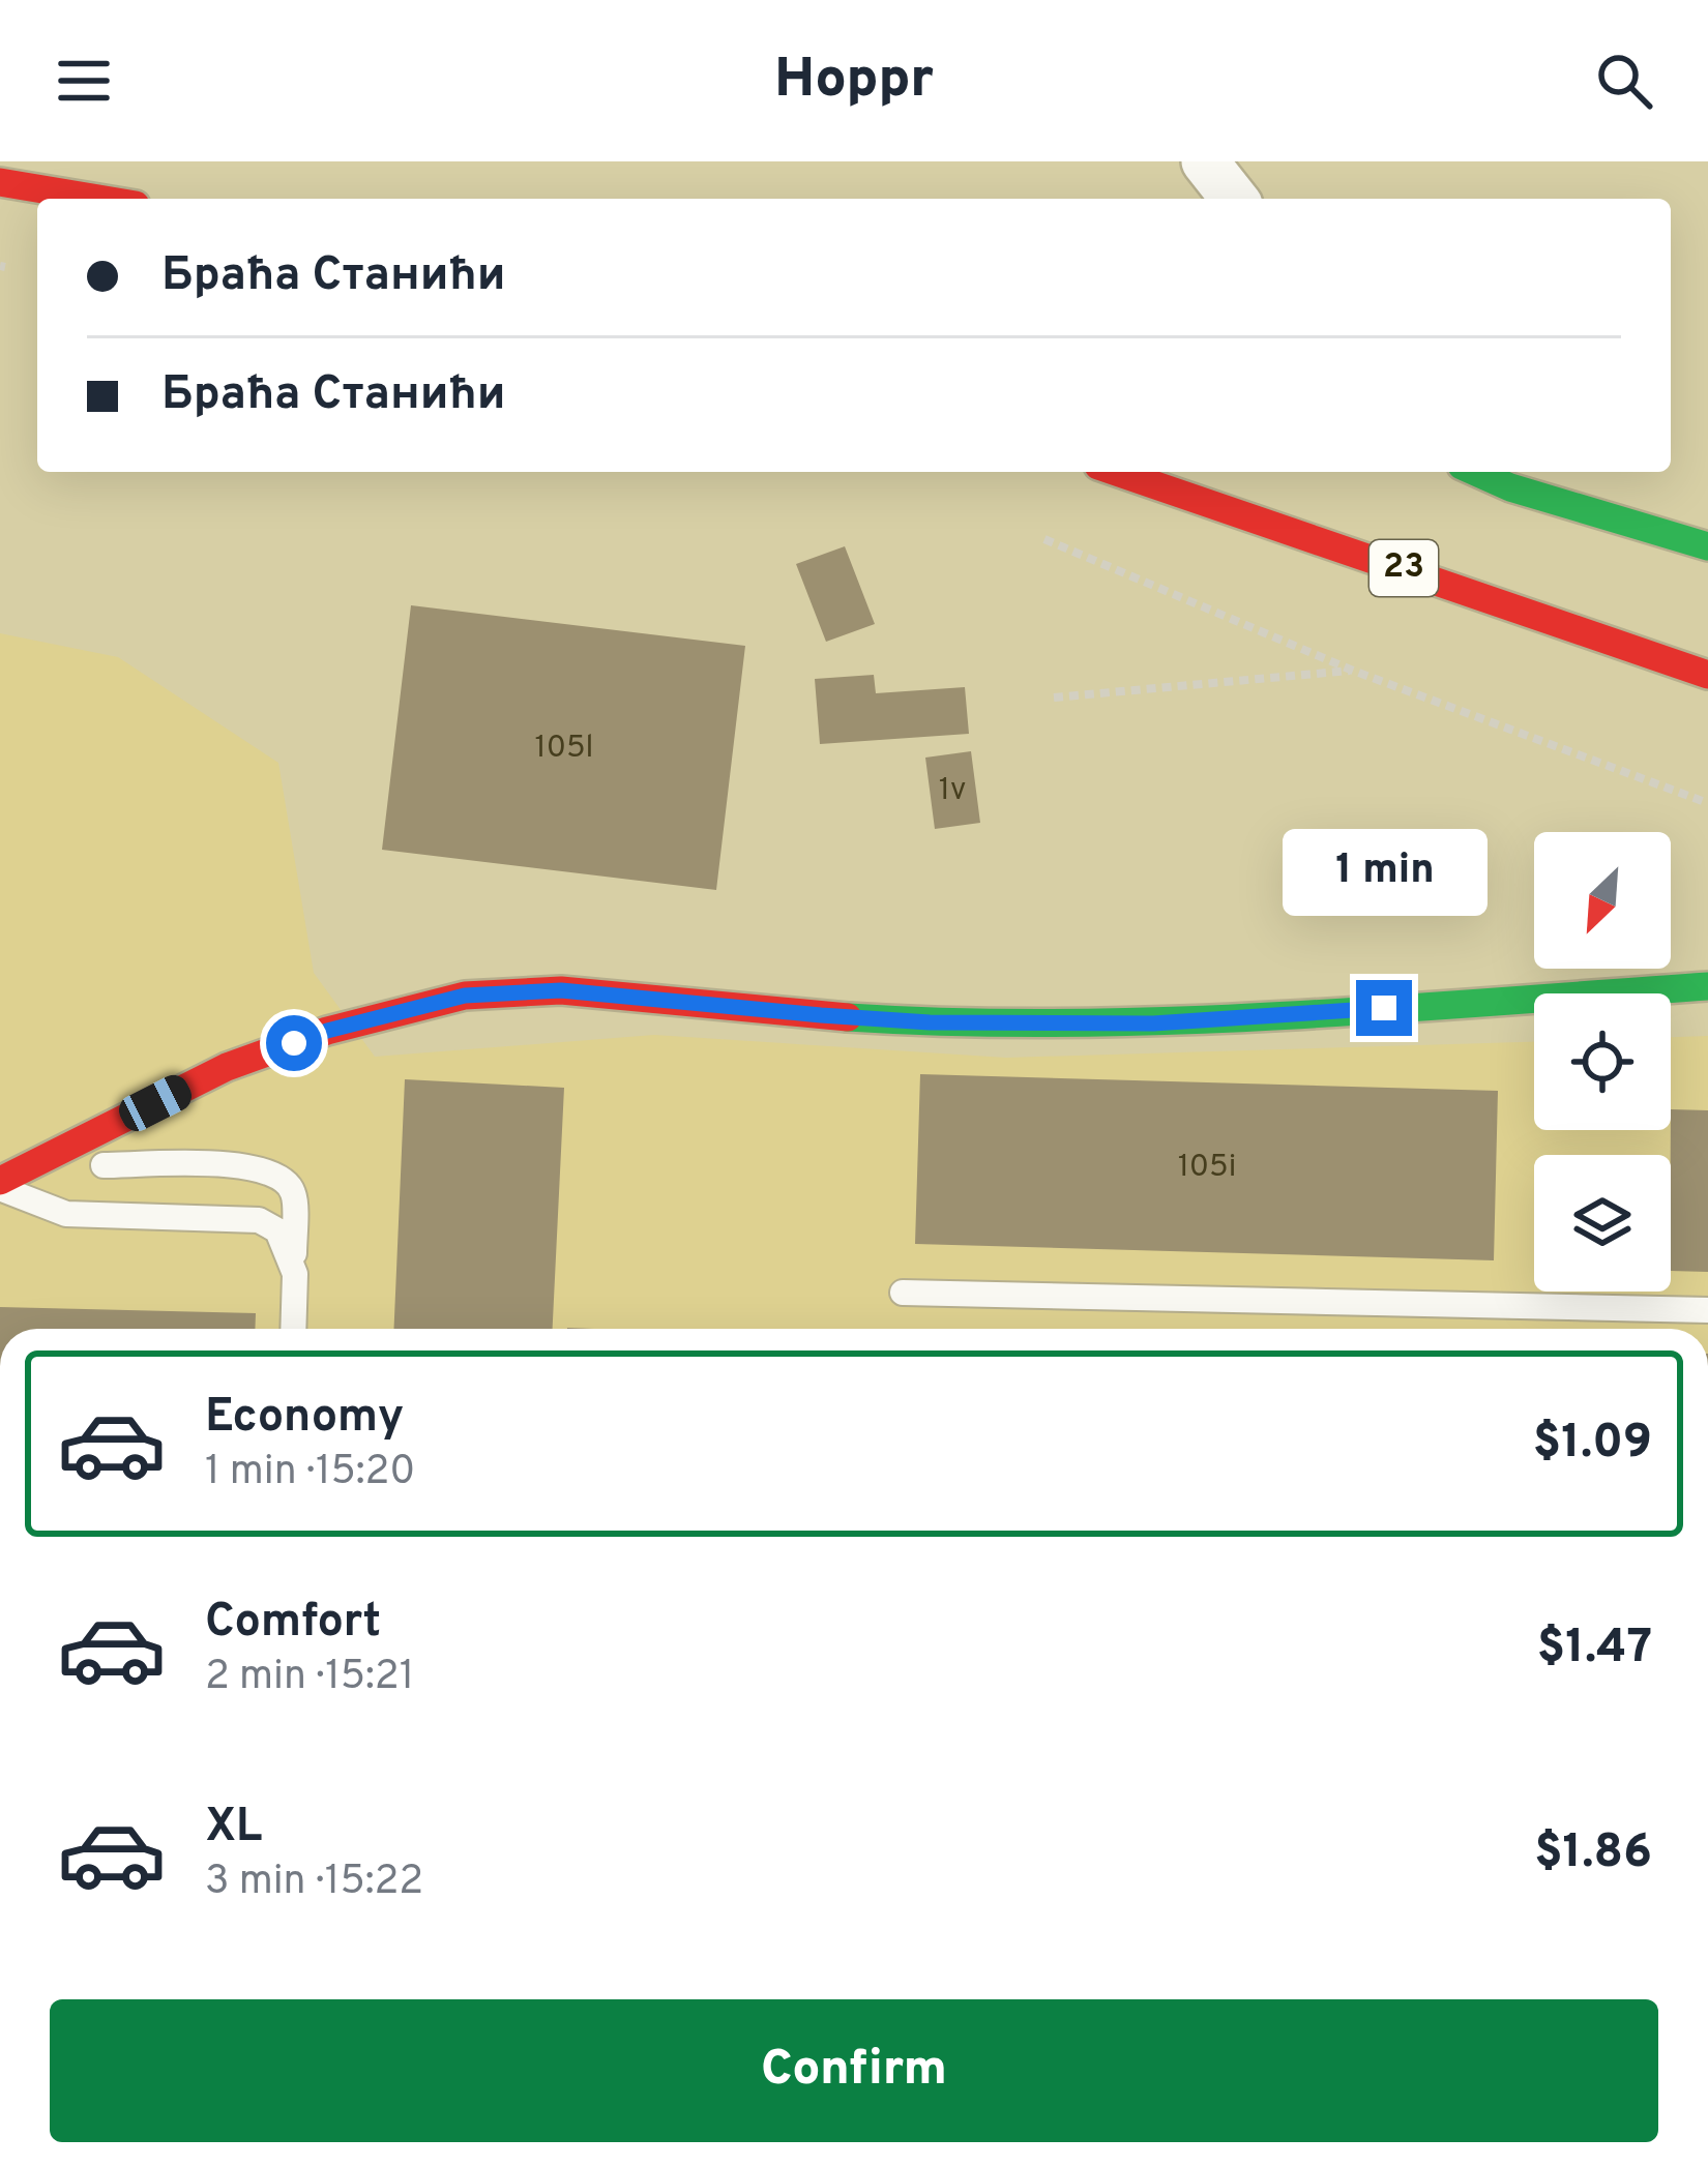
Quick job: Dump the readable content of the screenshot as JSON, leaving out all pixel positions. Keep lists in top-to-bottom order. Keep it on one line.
{"streets":{"street":["23"]},"house_numbers":["105l","1v","105i"],"north":"bottom left","page":{"header":"Hoppr","banner":["Браћа Станићи","Браћа Станићи"],"bubble":"1 min","list":[{"name":"Economy","note":"1 min · 15:20","value":"$1.09"},{"name":"Comfort","note":"2 min · 15:21","value":"$1.47"},{"name":"XL","note":"3 min · 15:22","value":"$1.86"}],"buttons":"Confirm"}}
